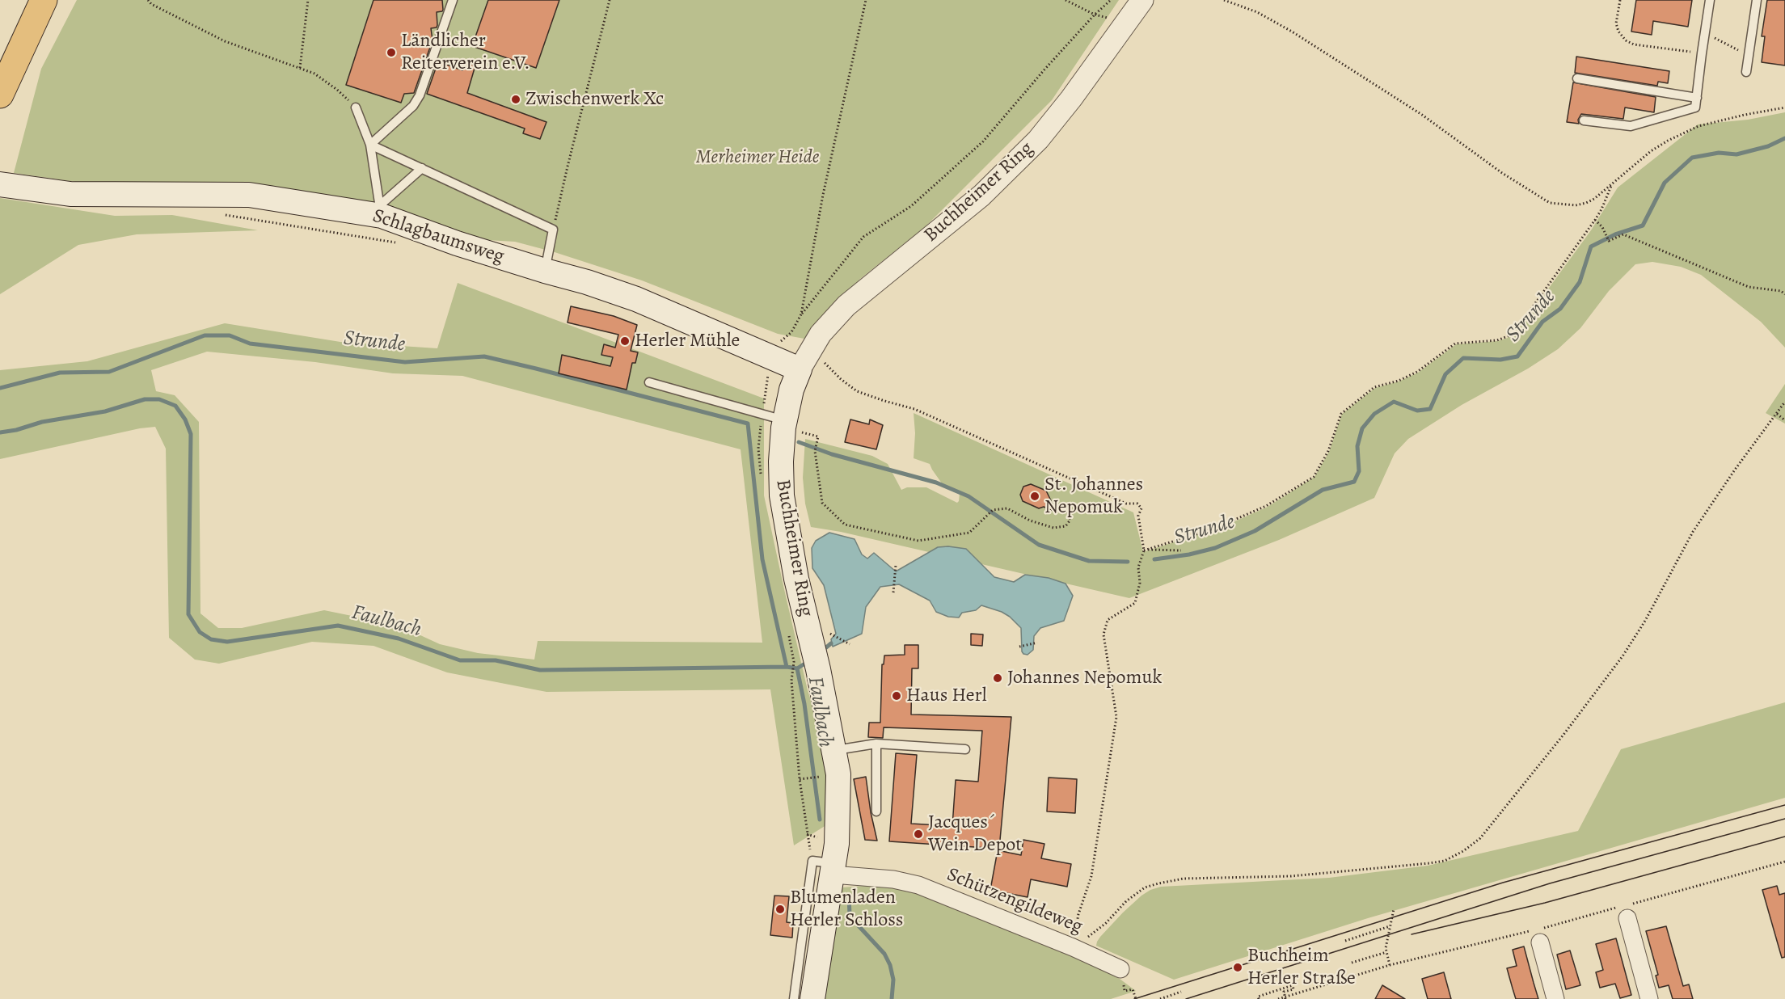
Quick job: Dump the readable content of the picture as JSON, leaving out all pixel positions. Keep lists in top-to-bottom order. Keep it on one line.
{"streets":{"main road":["Buchheimer Ring","Schlagbaumsweg"],"street":["Schützengildeweg"]},"crossings":[["Buchheimer Ring","Schlagbaumsweg"],["Buchheimer Ring","Schützengildeweg"]],"water":["Strunde","Faulbach"],"parks":["Merheimer Heide"],"places":["Ländlicher Reiterverein e.V.","Zwischenwerk Xc","Herler Mühle","St. Johannes Nepomuk","Johannes Nepomuk","Haus Herl","Jacques´ Wein Depot","Blumenladen Herler Schloss","Buchheim Herler Straße"]}
